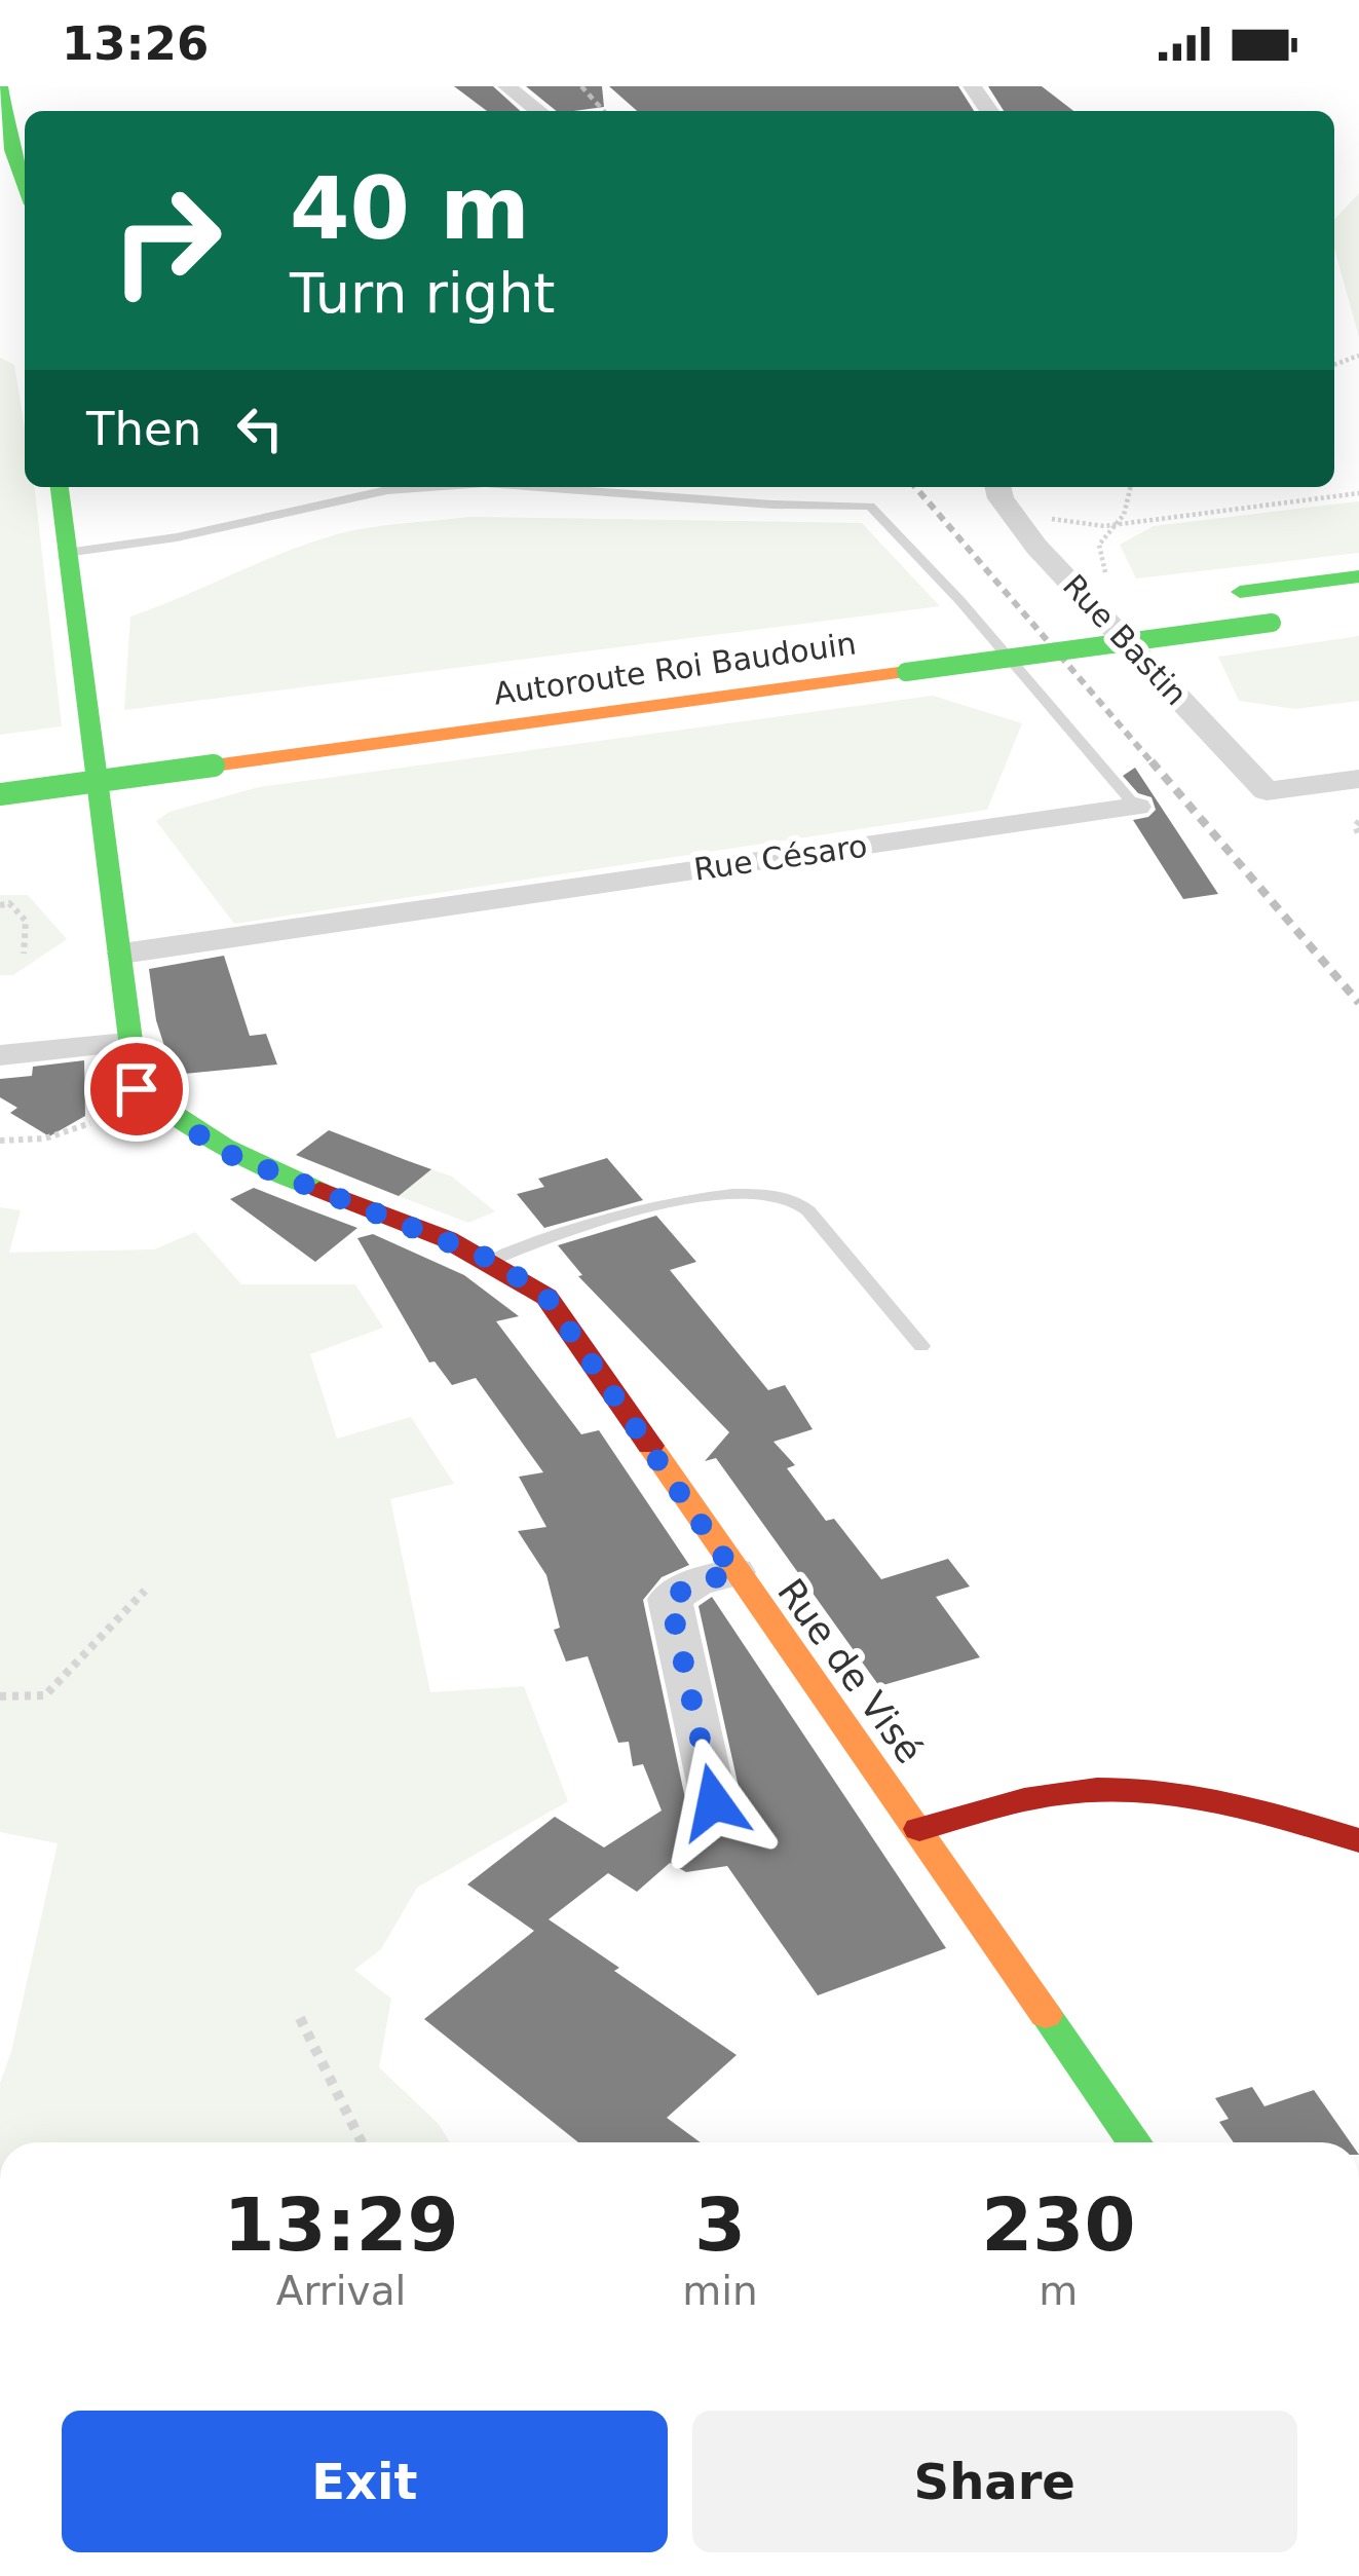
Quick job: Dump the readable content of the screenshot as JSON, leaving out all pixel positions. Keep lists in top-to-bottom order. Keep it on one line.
{"streets":{"main road":["Autoroute Roi Baudouin","Rue de Visé"],"street":["Rue Bastin","Rue Césaro"]},"crossings":[["Rue Césaro","Rue de Visé"]],"page":{"status":"13:26","turn":["40 m","Turn right"],"then":"Then","eta":["13:29","Arrival","3","min","230","m"],"buttons":["Exit","Share"]}}
